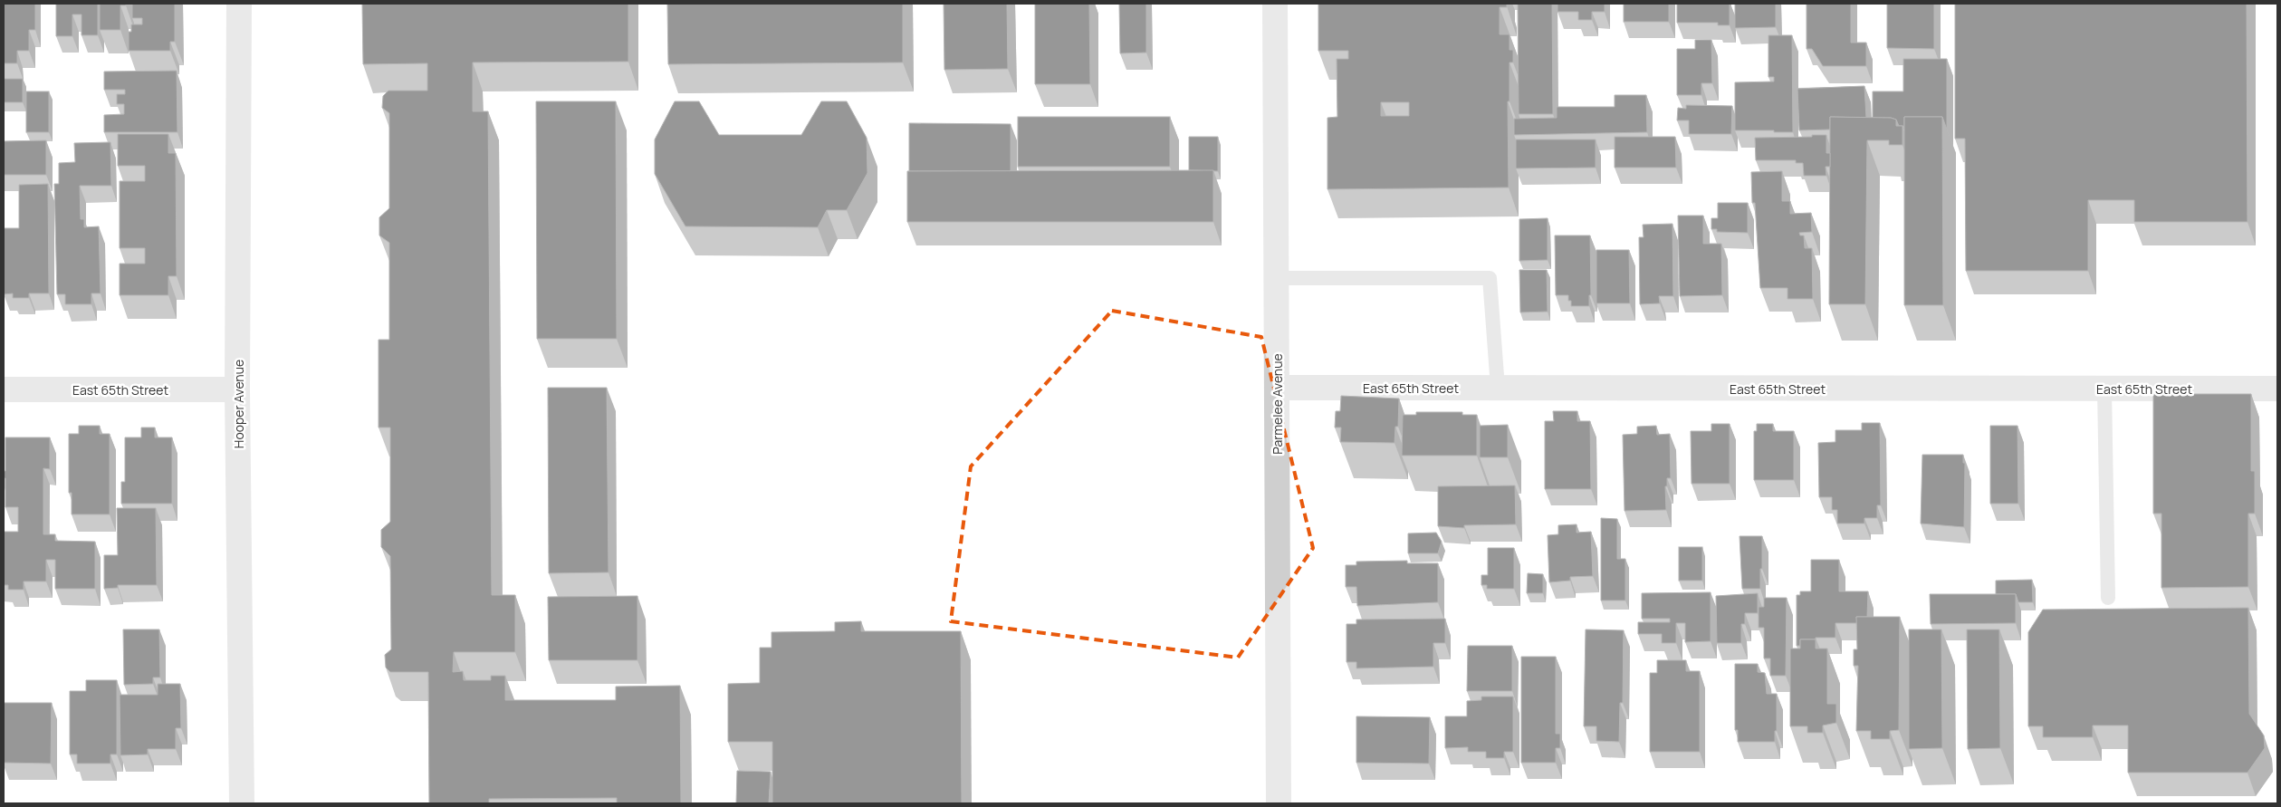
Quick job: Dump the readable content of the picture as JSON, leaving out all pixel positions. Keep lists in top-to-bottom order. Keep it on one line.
{"streets":{"street":["East 65th Street","Hooper Avenue","Parmelee Avenue"]},"crossings":[["East 65th Street","Hooper Avenue"],["East 65th Street","Parmelee Avenue"]]}
